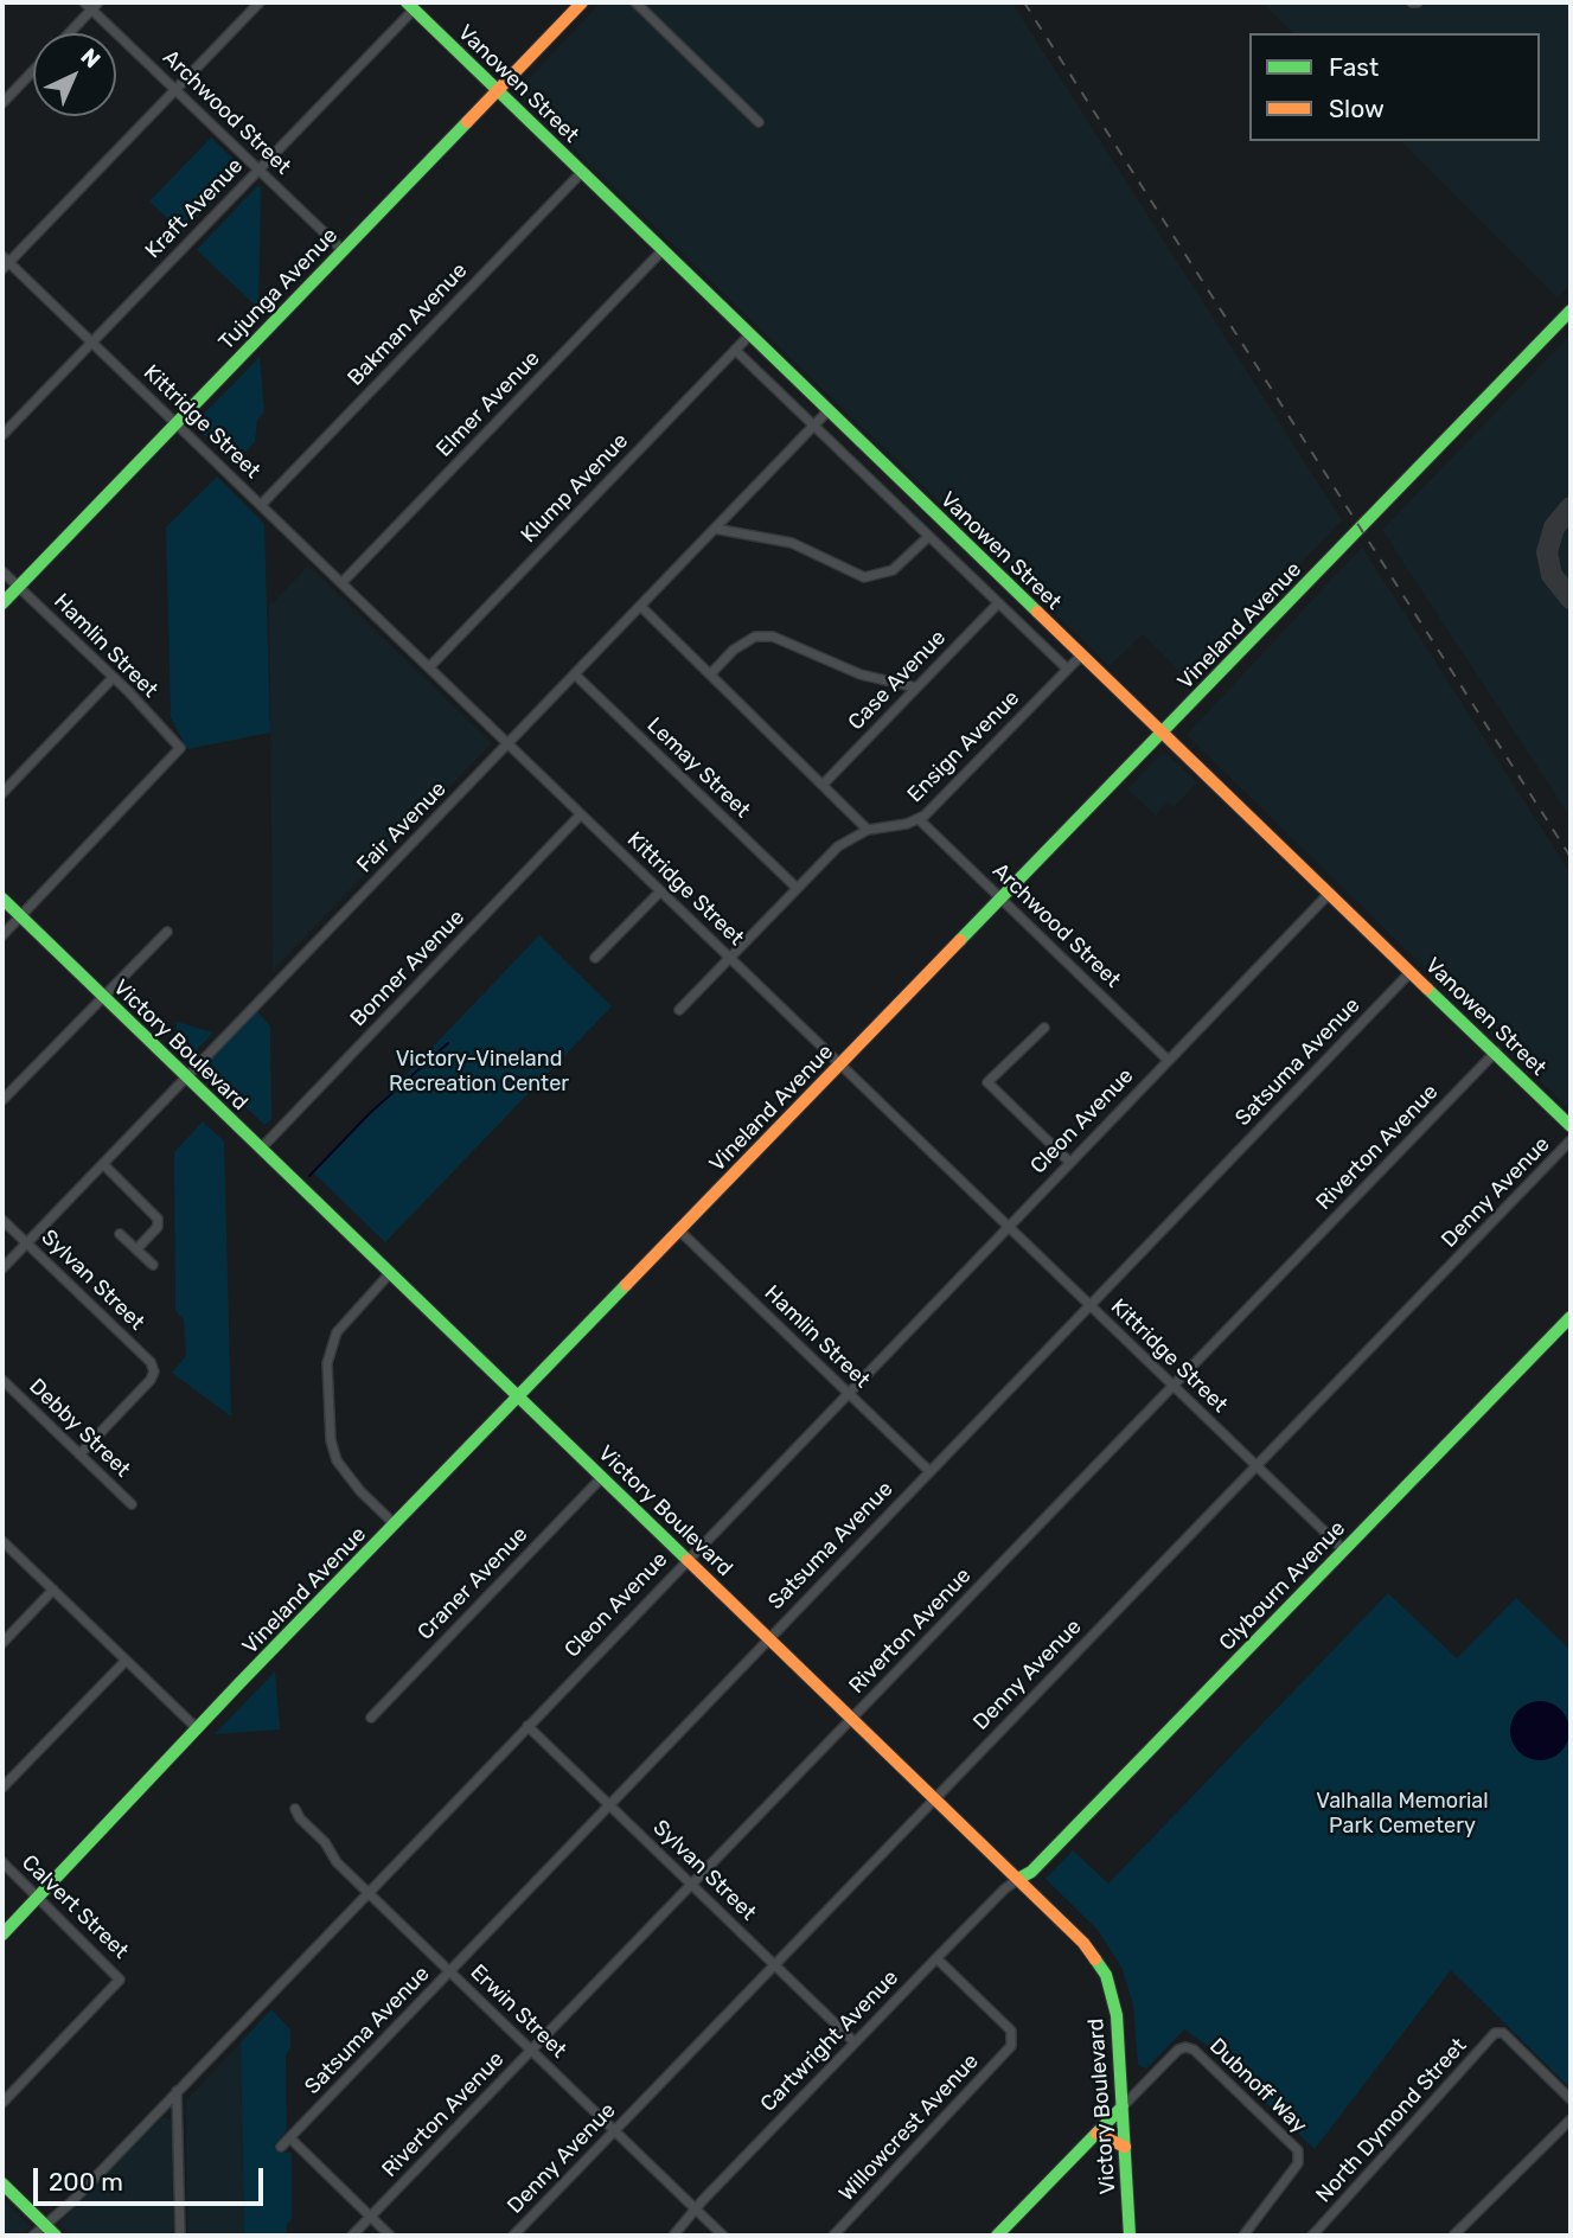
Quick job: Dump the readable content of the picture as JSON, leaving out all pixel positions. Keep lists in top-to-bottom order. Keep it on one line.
{"streets":{"main road":["Vanowen Street","Tujunga Avenue","Vineland Avenue","Victory Boulevard","Clybourn Avenue"],"street":["Archwood Street","Kraft Avenue","Bakman Avenue","Elmer Avenue","Kittridge Street","Klump Avenue","Hamlin Street","Case Avenue","Ensign Avenue","Lemay Street","Fair Avenue","Bonner Avenue","Satsuma Avenue","Cleon Avenue","Riverton Avenue","Denny Avenue","Sylvan Street","Debby Street","Craner Avenue","Calvert Street","Erwin Street","Cartwright Avenue","Dubnoff Way","North Dymond Street","Willowcrest Avenue"]},"crossings":[["Vanowen Street","Kraft Avenue"],["Vanowen Street","Tujunga Avenue"],["Vanowen Street","Bakman Avenue"],["Vanowen Street","Elmer Avenue"],["Vanowen Street","Klump Avenue"],["Vanowen Street","Vineland Avenue"],["Vanowen Street","Case Avenue"],["Vanowen Street","Ensign Avenue"],["Vanowen Street","Fair Avenue"],["Vanowen Street","Satsuma Avenue"],["Vanowen Street","Cleon Avenue"],["Vanowen Street","Riverton Avenue"],["Archwood Street","Kraft Avenue"],["Archwood Street","Tujunga Avenue"],["Archwood Street","Vineland Avenue"],["Archwood Street","Ensign Avenue"],["Archwood Street","Cleon Avenue"],["Kraft Avenue","Kittridge Street"],["Tujunga Avenue","Kittridge Street"],["Tujunga Avenue","Hamlin Street"],["Bakman Avenue","Kittridge Street"],["Elmer Avenue","Kittridge Street"],["Kittridge Street","Klump Avenue"],["Kittridge Street","Vineland Avenue"],["Kittridge Street","Ensign Avenue"],["Kittridge Street","Fair Avenue"],["Kittridge Street","Bonner Avenue"],["Kittridge Street","Satsuma Avenue"],["Kittridge Street","Cleon Avenue"],["Kittridge Street","Riverton Avenue"],["Kittridge Street","Denny Avenue"],["Kittridge Street","Clybourn Avenue"],["Vineland Avenue","Hamlin Street"],["Vineland Avenue","Victory Boulevard"],["Vineland Avenue","Calvert Street"],["Hamlin Street","Victory Boulevard"],["Hamlin Street","Satsuma Avenue"],["Hamlin Street","Cleon Avenue"],["Ensign Avenue","Lemay Street"],["Lemay Street","Fair Avenue"],["Fair Avenue","Victory Boulevard"],["Fair Avenue","Sylvan Street"],["Bonner Avenue","Victory Boulevard"],["Victory Boulevard","Satsuma Avenue"],["Victory Boulevard","Cleon Avenue"],["Victory Boulevard","Riverton Avenue"],["Victory Boulevard","Denny Avenue"],["Victory Boulevard","Craner Avenue"],["Victory Boulevard","Clybourn Avenue"],["Victory Boulevard","Cartwright Avenue"],["Victory Boulevard","Dubnoff Way"],["Satsuma Avenue","Sylvan Street"],["Satsuma Avenue","Erwin Street"],["Cleon Avenue","Sylvan Street"],["Cleon Avenue","Erwin Street"],["Riverton Avenue","Sylvan Street"],["Riverton Avenue","Erwin Street"],["Denny Avenue","Sylvan Street"],["Denny Avenue","Erwin Street"],["Sylvan Street","Debby Street"],["Sylvan Street","Cartwright Avenue"],["Clybourn Avenue","Cartwright Avenue"],["Erwin Street","Cartwright Avenue"],["Cartwright Avenue","Willowcrest Avenue"]],"parks":["Victory-Vineland Recreation Center","Valhalla Memorial Park Cemetery"],"legend":["Fast","Slow"],"scale_bar":"200 m","north":"top right"}
